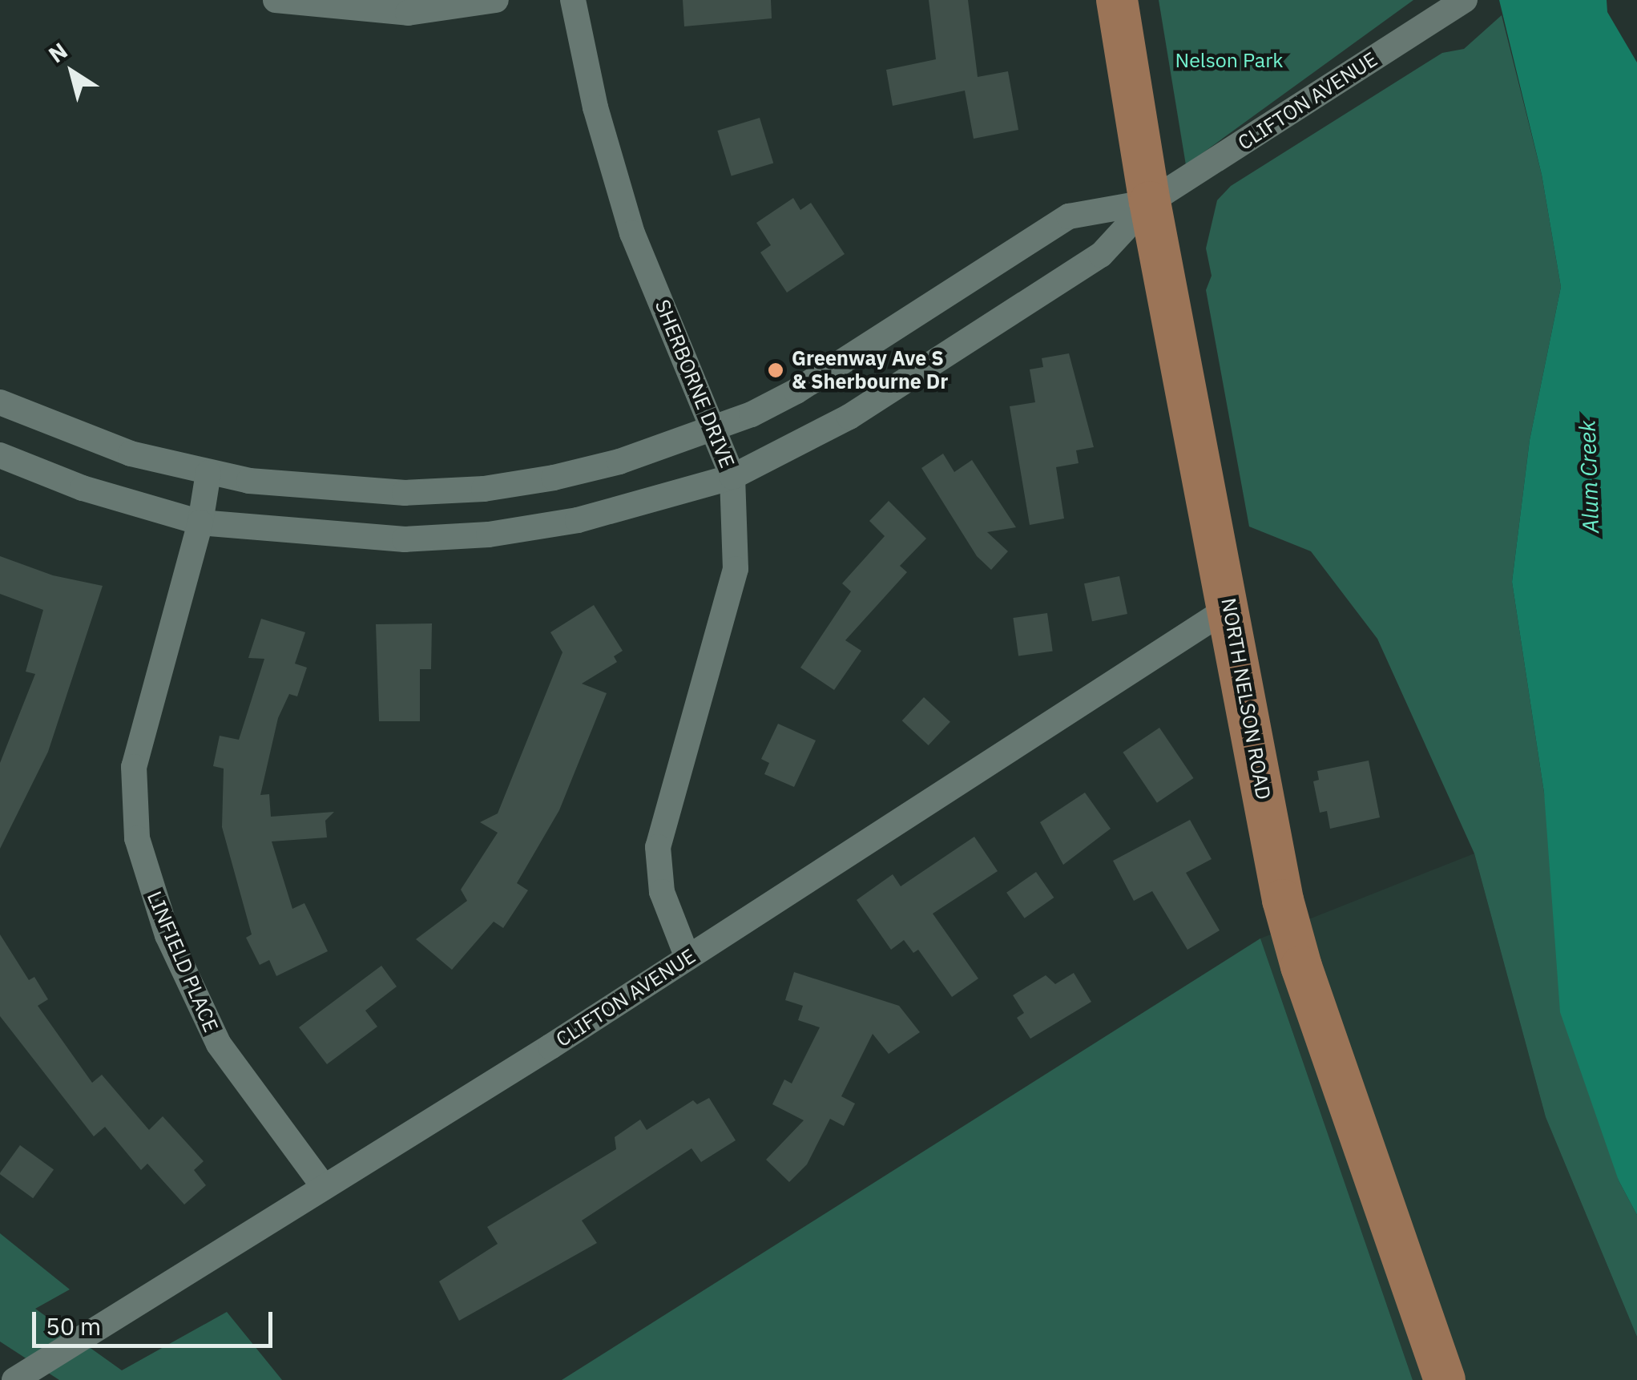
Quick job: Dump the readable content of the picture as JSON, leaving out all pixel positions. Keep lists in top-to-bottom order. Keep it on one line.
{"streets":{"main road":["NORTH NELSON ROAD"],"street":["CLIFTON AVENUE","SHERBORNE DRIVE","LINFIELD PLACE"]},"crossings":[["CLIFTON AVENUE","SHERBORNE DRIVE"],["CLIFTON AVENUE","NORTH NELSON ROAD"],["CLIFTON AVENUE","LINFIELD PLACE"]],"water":["Alum Creek"],"parks":["Nelson Park"],"places":["Greenway Ave S & Sherbourne Dr"],"scale_bar":"50 m","north":"top left"}
